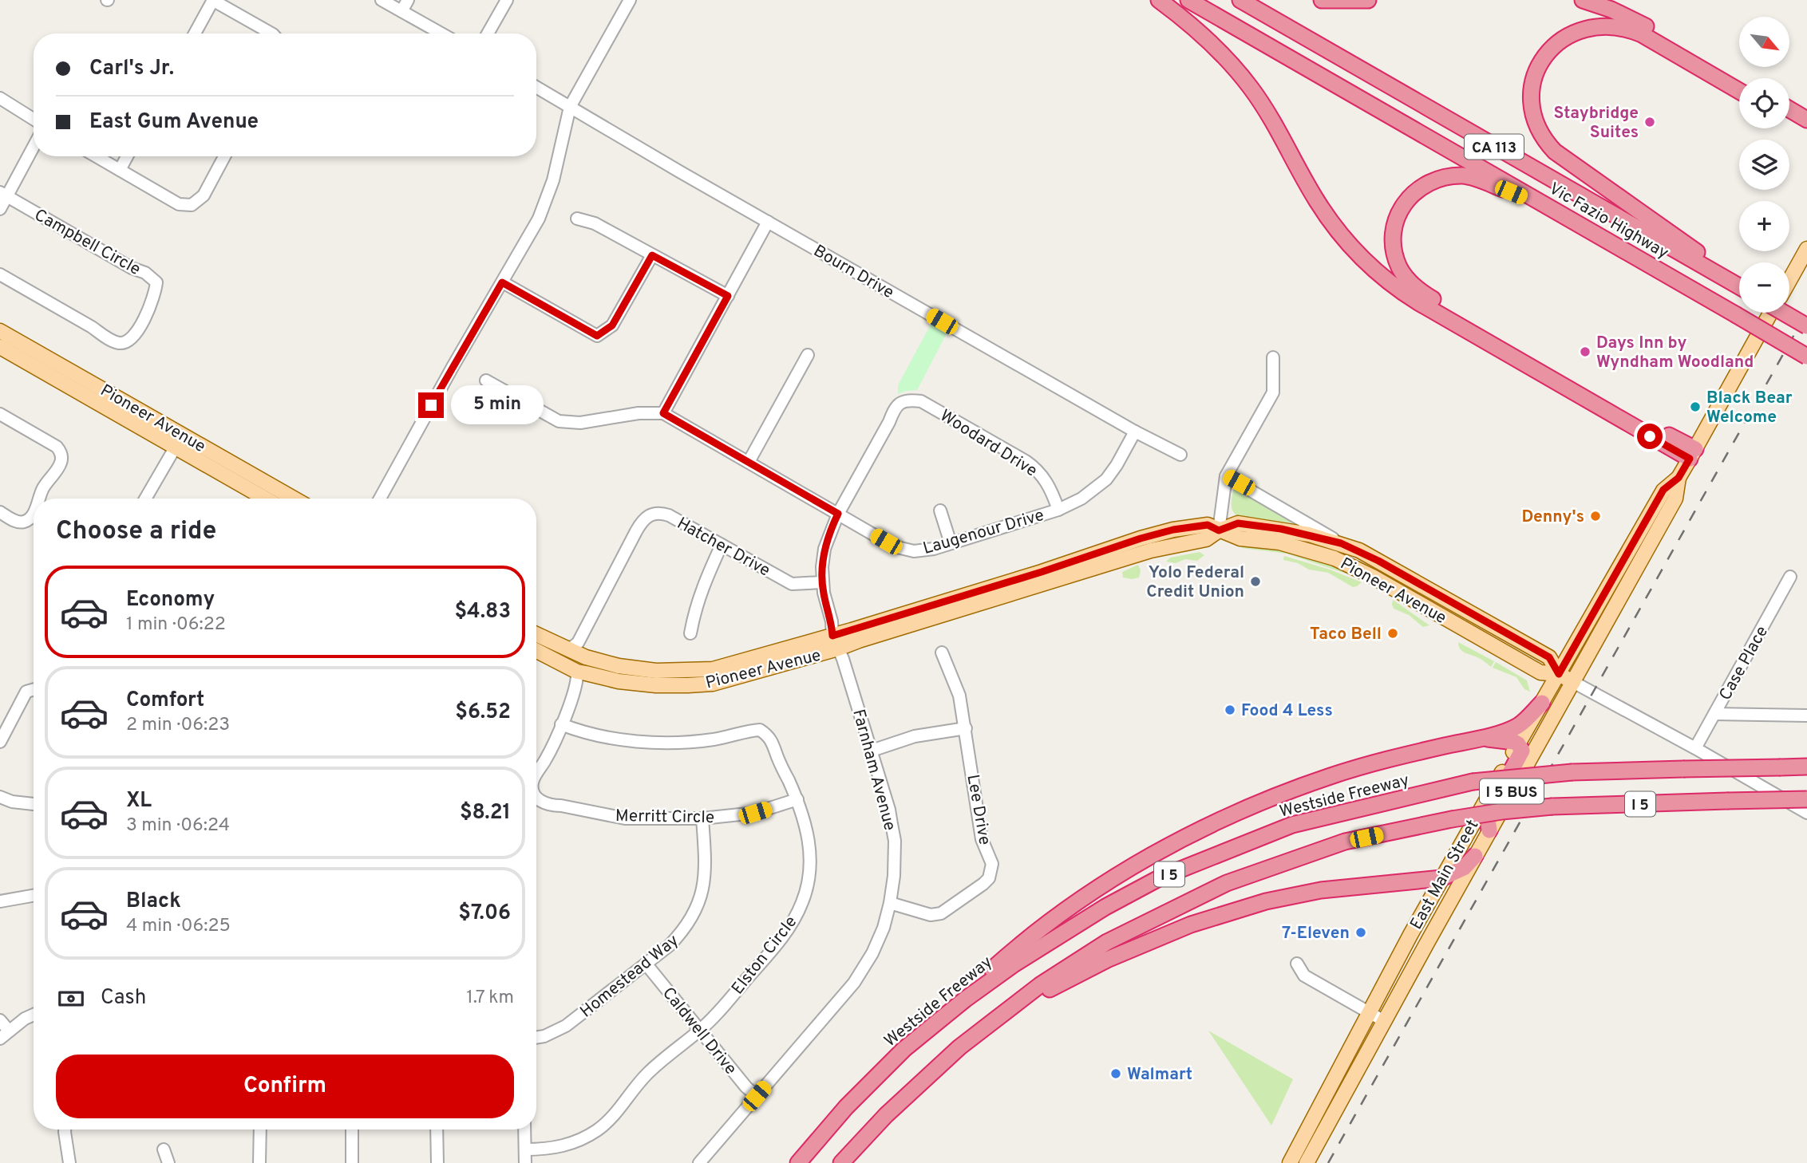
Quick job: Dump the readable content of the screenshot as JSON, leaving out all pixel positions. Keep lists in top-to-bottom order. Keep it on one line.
{"streets":{"highway":["CA 113","Vic Fazio Highway","Westside Freeway","I 5"],"main road":["Pioneer Avenue","I 5 BUS","East Main Street"],"street":["Campbell Circle","Bourn Drive","Woodard Drive","Laugenour Drive","Hatcher Drive","Case Place","Farnham Avenue","Lee Drive","Merritt Circle","Elston Circle","Homestead Way","Caldwell Drive"]},"crossings":[["Bourn Drive","Laugenour Drive"],["Pioneer Avenue","Hatcher Drive"],["Pioneer Avenue","Case Place"],["Pioneer Avenue","Farnham Avenue"],["Pioneer Avenue","Merritt Circle"],["Pioneer Avenue","East Main Street"],["Woodard Drive","Laugenour Drive"],["Woodard Drive","Farnham Avenue"],["Laugenour Drive","Farnham Avenue"],["Hatcher Drive","Farnham Avenue"],["Farnham Avenue","Lee Drive"],["Farnham Avenue","Caldwell Drive"],["Merritt Circle","Elston Circle"],["Merritt Circle","Homestead Way"],["Elston Circle","Caldwell Drive"],["Homestead Way","Caldwell Drive"]],"places":["Staybridge Suites","Days Inn by Wyndham Woodland","Black Bear Welcome","Denny's","Yolo Federal Credit Union","Taco Bell","Food 4 Less","7-Eleven","Walmart"],"north":"bottom right","page":{"map_buttons":["+","−"],"banner":["Carl's Jr.","East Gum Avenue"],"bubble":"5 min","heading":"Choose a ride","list":[{"name":"Economy","note":"1 min · 06:22","value":"$4.83"},{"name":"Comfort","note":"2 min · 06:23","value":"$6.52"},{"name":"XL","note":"3 min · 06:24","value":"$8.21"},{"name":"Black","note":"4 min · 06:25","value":"$7.06"}],"pay":["Cash","1.7 km"],"buttons":"Confirm"}}
